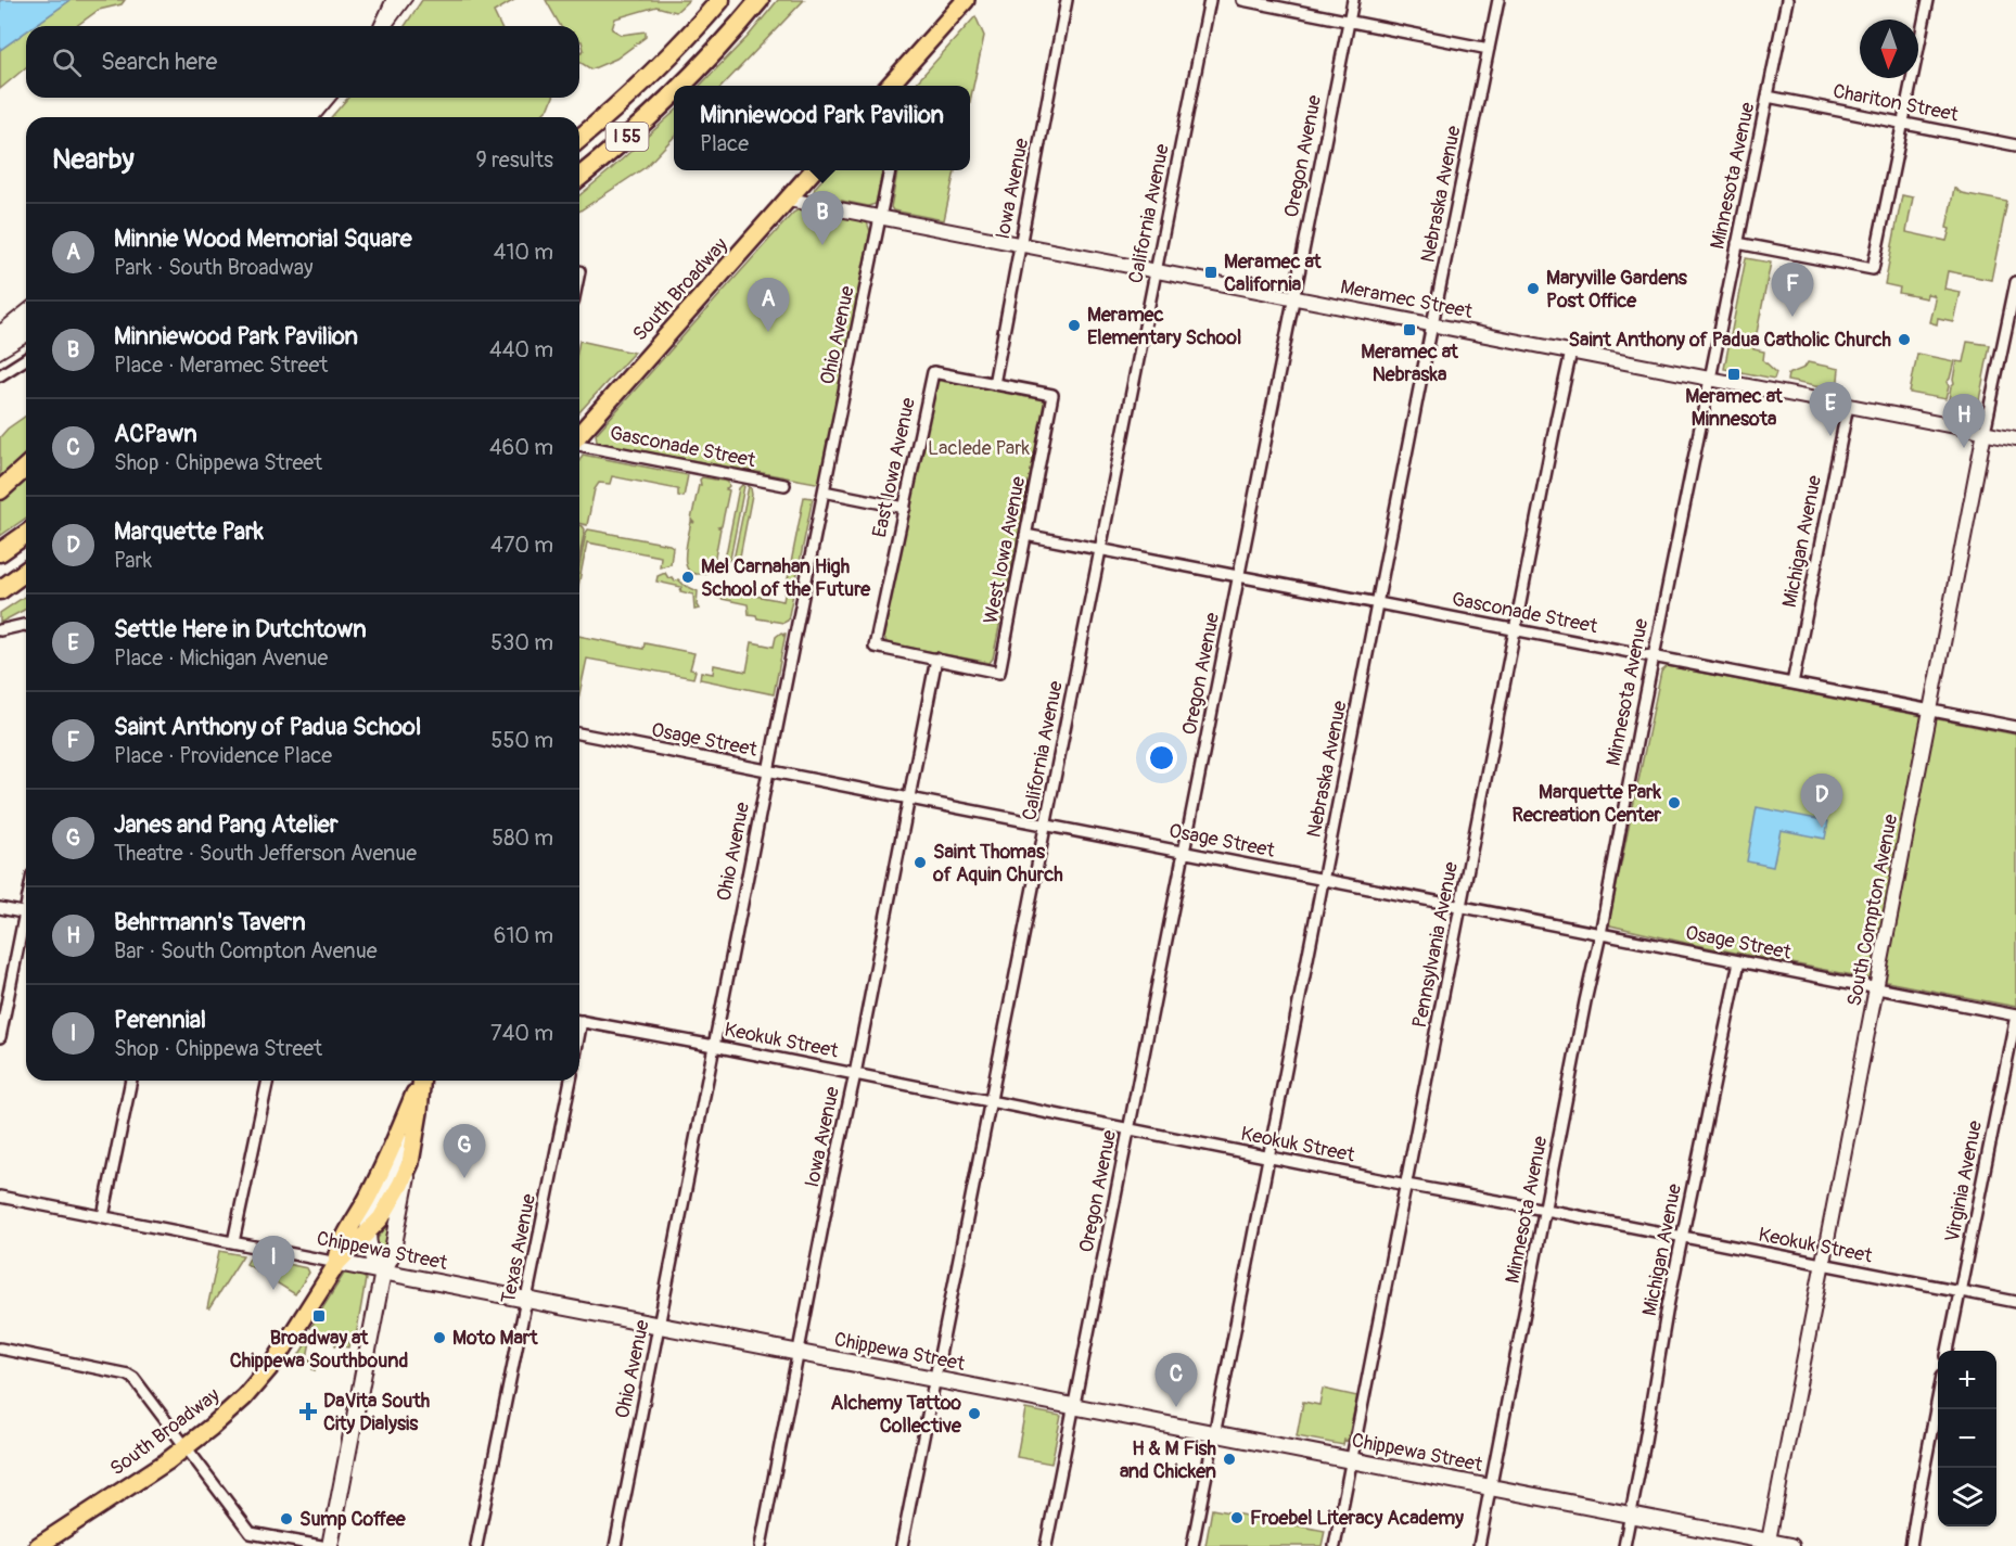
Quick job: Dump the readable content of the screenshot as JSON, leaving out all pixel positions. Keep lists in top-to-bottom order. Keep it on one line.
{"streets":{"highway":["I 55"],"main road":["South Broadway","Chippewa Street"],"street":["Chariton Street","Oregon Avenue","Minnesota Avenue","Iowa Avenue","Nebraska Avenue","California Avenue","Meramec Street","Ohio Avenue","Gasconade Street","East Iowa Avenue","Michigan Avenue","West Iowa Avenue","Osage Street","South Compton Avenue","Pennsylvania Avenue","Keokuk Street","Virginia Avenue","Texas Avenue"]},"crossings":[["Chariton Street","Minnesota Avenue"],["Oregon Avenue","Meramec Street"],["Oregon Avenue","Gasconade Street"],["Oregon Avenue","Osage Street"],["Oregon Avenue","Keokuk Street"],["Oregon Avenue","Chippewa Street"],["Minnesota Avenue","Meramec Street"],["Minnesota Avenue","Gasconade Street"],["Minnesota Avenue","Osage Street"],["Minnesota Avenue","Keokuk Street"],["Minnesota Avenue","Chippewa Street"],["Iowa Avenue","Meramec Street"],["Iowa Avenue","East Iowa Avenue"],["Iowa Avenue","West Iowa Avenue"],["Iowa Avenue","Osage Street"],["Iowa Avenue","Keokuk Street"],["Iowa Avenue","Chippewa Street"],["Nebraska Avenue","Meramec Street"],["Nebraska Avenue","Gasconade Street"],["Nebraska Avenue","Osage Street"],["Nebraska Avenue","Keokuk Street"],["Nebraska Avenue","Chippewa Street"],["California Avenue","Meramec Street"],["California Avenue","Gasconade Street"],["California Avenue","Osage Street"],["California Avenue","Keokuk Street"],["California Avenue","Chippewa Street"],["South Broadway","Meramec Street"],["South Broadway","Chippewa Street"],["Meramec Street","Ohio Avenue"],["Meramec Street","Michigan Avenue"],["Meramec Street","South Compton Avenue"],["Meramec Street","Pennsylvania Avenue"],["Ohio Avenue","Osage Street"],["Ohio Avenue","Keokuk Street"],["Ohio Avenue","Chippewa Street"],["Gasconade Street","Michigan Avenue"],["Gasconade Street","West Iowa Avenue"],["Gasconade Street","South Compton Avenue"],["Gasconade Street","Pennsylvania Avenue"],["East Iowa Avenue","West Iowa Avenue"],["Michigan Avenue","Osage Street"],["Michigan Avenue","Keokuk Street"],["Michigan Avenue","Chippewa Street"],["Osage Street","South Compton Avenue"],["Osage Street","Pennsylvania Avenue"],["Osage Street","Virginia Avenue"],["South Compton Avenue","Keokuk Street"],["South Compton Avenue","Chippewa Street"],["Pennsylvania Avenue","Keokuk Street"],["Pennsylvania Avenue","Chippewa Street"],["Keokuk Street","Virginia Avenue"],["Texas Avenue","Chippewa Street"]],"parks":["Laclede Park"],"places":{"transit":["Meramec at California","Meramec at Nebraska","Meramec at Minnesota","Broadway at Chippewa Southbound"],"other":["Maryville Gardens Post Office","Meramec Elementary School","Saint Anthony of Padua Catholic Church","Mel Carnahan High School of the Future","Marquette Park Recreation Center","Saint Thomas of Aquin Church","Moto Mart","Alchemy Tattoo Collective","H & M Fish and Chicken","Froebel Literacy Academy","Sump Coffee"],"health":["DaVita South City Dialysis"]},"north":"bottom","page":{"search":"Search here","popup":["Minniewood Park Pavilion","Place"],"heading":["Nearby","9 results"],"pins":["B","F","A","E","H","D","G","I","C"],"list":[{"mark":"A","name":"Minnie Wood Memorial Square","note":"Park · South Broadway","value":"410 m"},{"mark":"B","name":"Minniewood Park Pavilion","note":"Place · Meramec Street","value":"440 m"},{"mark":"C","name":"ACPawn","note":"Shop · Chippewa Street","value":"460 m"},{"mark":"D","name":"Marquette Park","note":"Park","value":"470 m"},{"mark":"E","name":"Settle Here in Dutchtown","note":"Place · Michigan Avenue","value":"530 m"},{"mark":"F","name":"Saint Anthony of Padua School","note":"Place · Providence Place","value":"550 m"},{"mark":"G","name":"Janes and Pang Atelier","note":"Theatre · South Jefferson Avenue","value":"580 m"},{"mark":"H","name":"Behrmann's Tavern","note":"Bar · South Compton Avenue","value":"610 m"},{"mark":"I","name":"Perennial","note":"Shop · Chippewa Street","value":"740 m"}],"map_buttons":["+","−"]}}
